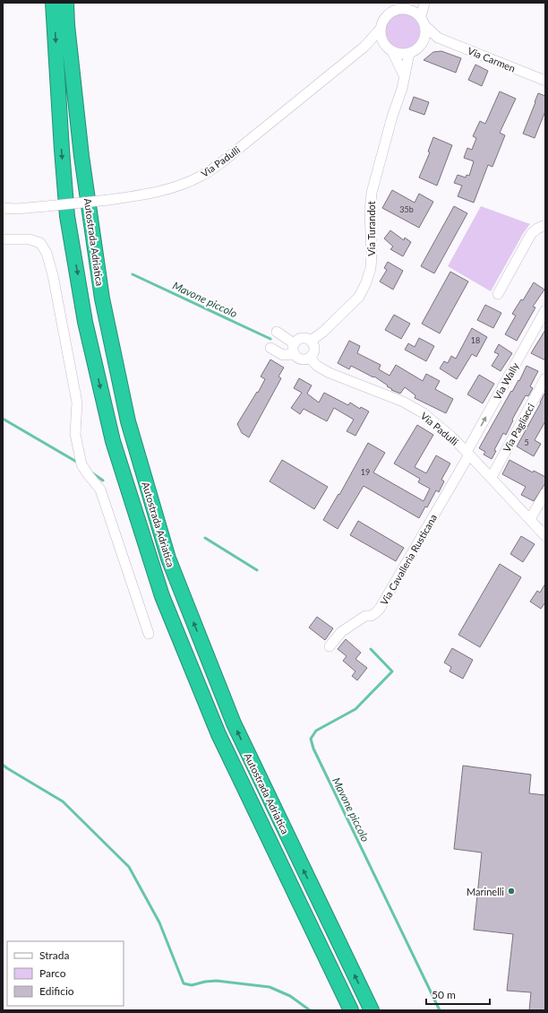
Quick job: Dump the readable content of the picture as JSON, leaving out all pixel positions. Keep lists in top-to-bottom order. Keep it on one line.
{"streets":{"highway":["Autostrada Adriatica"],"street":["Via Carmen","Via Padulli","Via Turandot","Via Wally","Via Pagliacci","Via Cavalleria Rusticana"]},"crossings":[["Via Carmen","Via Padulli"],["Via Carmen","Via Turandot"],["Via Padulli","Via Turandot"],["Via Padulli","Via Wally"],["Via Padulli","Via Pagliacci"],["Via Padulli","Via Cavalleria Rusticana"],["Via Wally","Via Cavalleria Rusticana"]],"one_way":["Via Wally"],"water":["Mavone piccolo"],"places":["Marinelli"],"house_numbers":["35b","18","5","19"],"legend":["Strada","Parco","Edificio"],"scale_bar":"50 m"}
